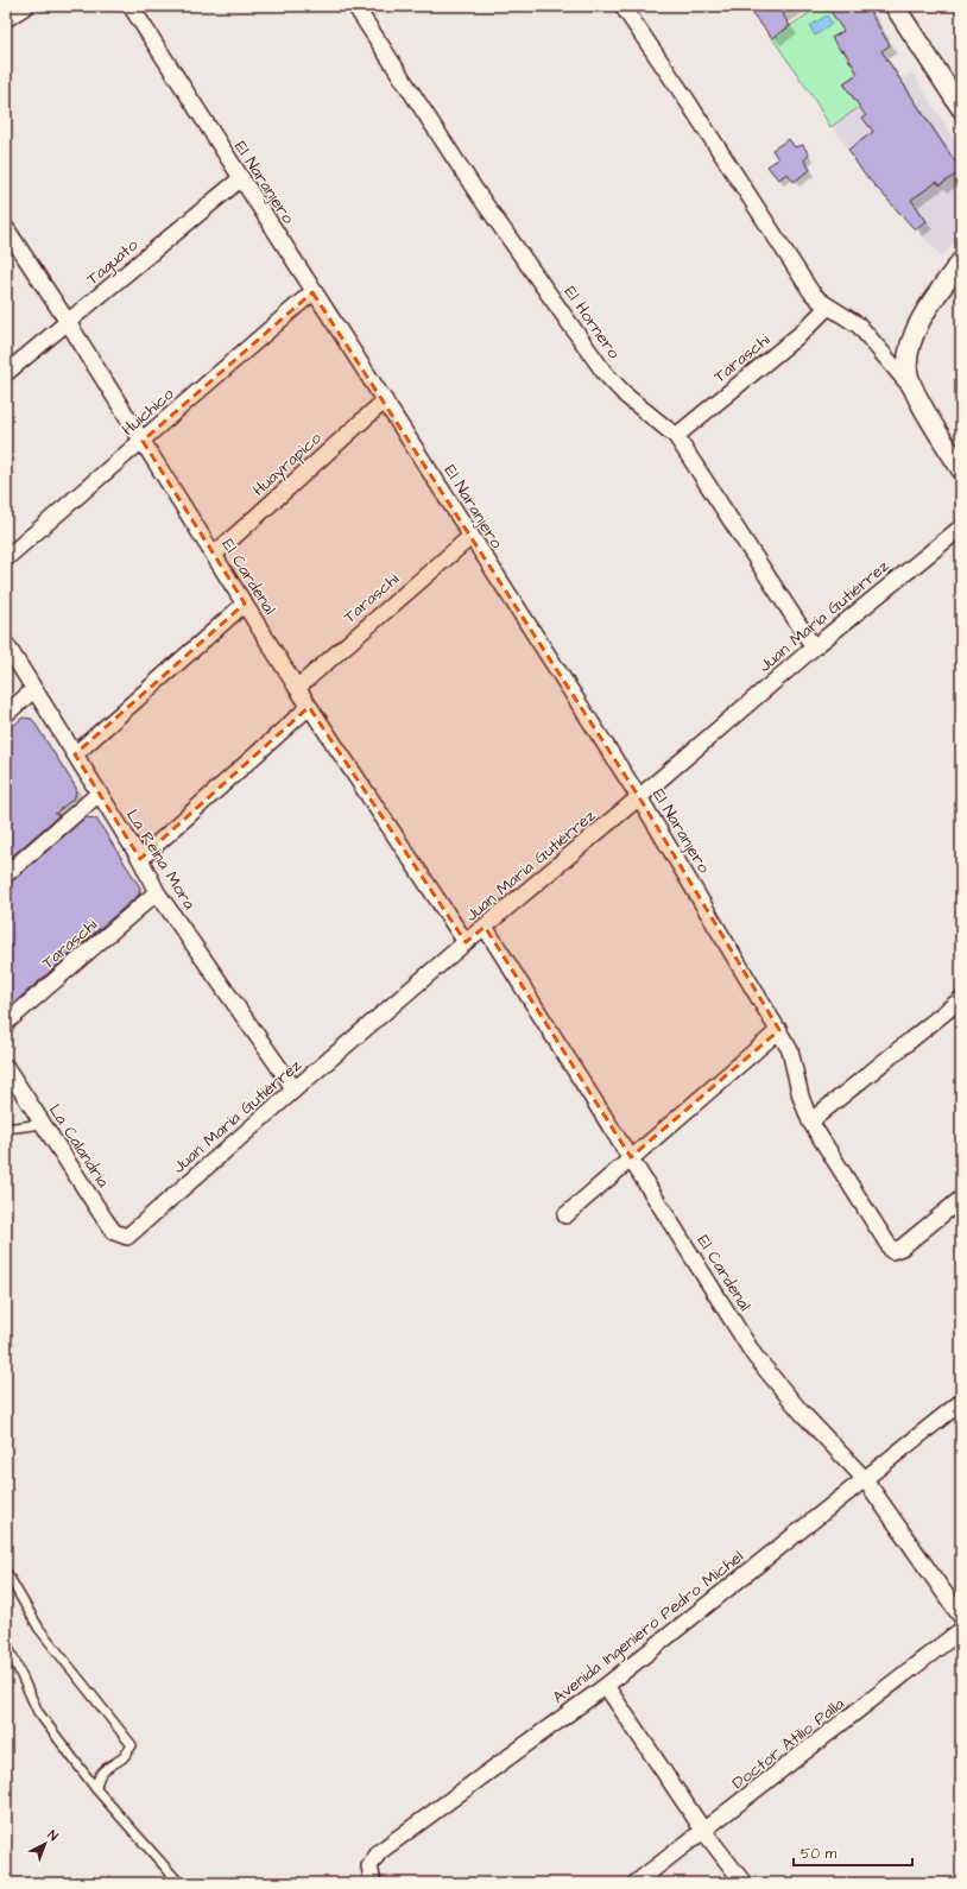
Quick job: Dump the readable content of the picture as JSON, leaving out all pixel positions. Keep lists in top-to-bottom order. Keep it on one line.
{"streets":{"street":["El Naranjero","Taguato","El Hornero","Taraschi","Huichico","Huayrapico","El Cardenal","Juan María Gutiérrez","La Reina Mora","La Calandria","Avenida Ingeniero Pedro Michel","Doctor Atilio Palla"]},"crossings":[["El Naranjero","Taguato"],["El Naranjero","Taraschi"],["El Naranjero","Huichico"],["El Naranjero","Huayrapico"],["El Naranjero","Juan María Gutiérrez"],["Taguato","El Cardenal"],["El Hornero","Taraschi"],["El Hornero","Juan María Gutiérrez"],["Taraschi","El Cardenal"],["Taraschi","La Reina Mora"],["Huichico","El Cardenal"],["Huayrapico","El Cardenal"],["El Cardenal","Juan María Gutiérrez"],["El Cardenal","Avenida Ingeniero Pedro Michel"],["Juan María Gutiérrez","La Reina Mora"],["Juan María Gutiérrez","La Calandria"]],"scale_bar":"50 m","north":"top right"}
